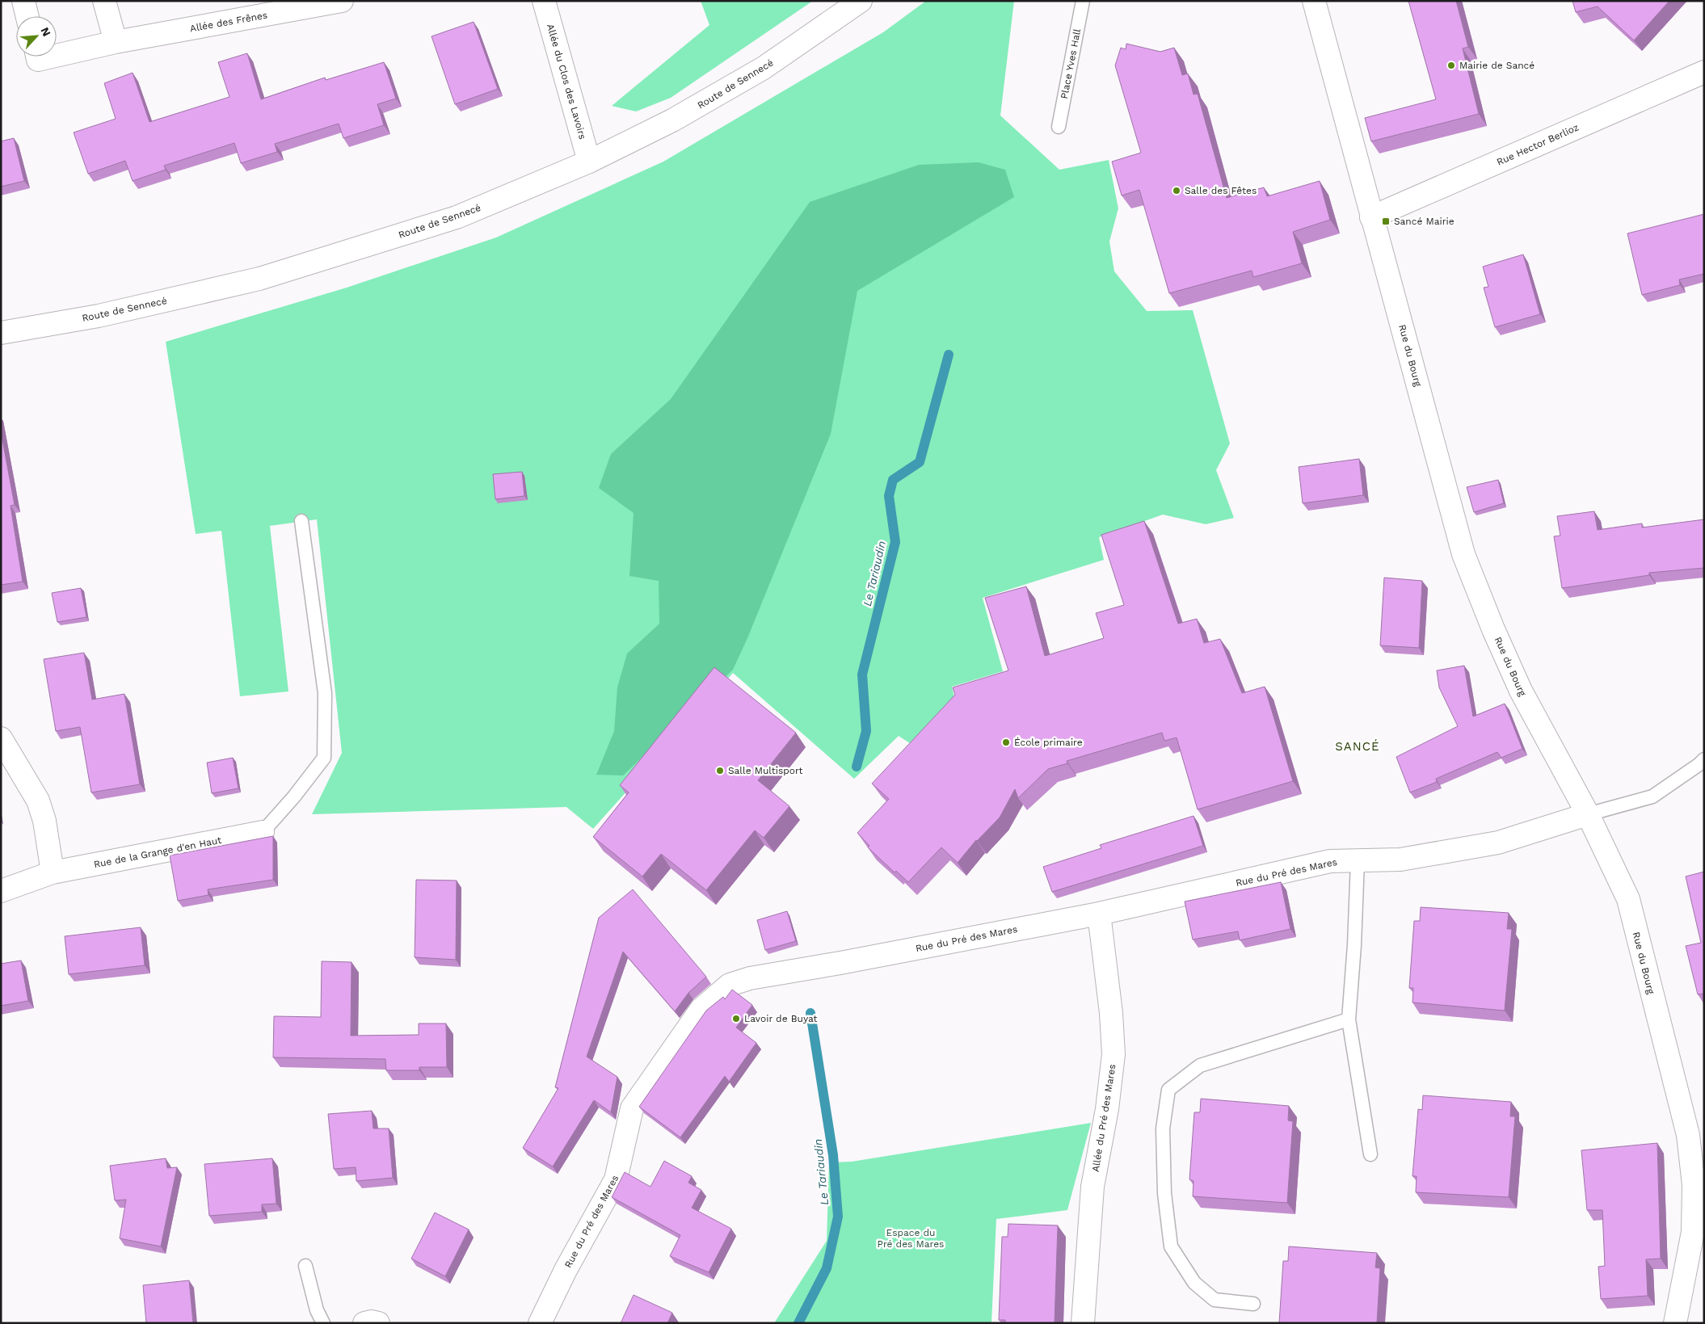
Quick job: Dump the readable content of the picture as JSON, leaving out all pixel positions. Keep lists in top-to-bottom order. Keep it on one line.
{"streets":{"street":["Allée des Frênes","Allée du Clos des Lavoirs","Route de Sennecé","Rue Hector Berlioz","Rue du Bourg","Rue de la Grange d'en Haut","Rue du Pré des Mares","Allée du Pré des Mares"],"lane":["Place Yves Hall"]},"crossings":[["Allée du Clos des Lavoirs","Route de Sennecé"],["Rue Hector Berlioz","Rue du Bourg"],["Rue du Bourg","Rue du Pré des Mares"],["Rue du Pré des Mares","Allée du Pré des Mares"]],"districts":["SANCÉ"],"water":["Le Tariaudin"],"parks":["Espace du Pré des Mares"],"places":{"other":["Mairie de Sancé","Salle des Fêtes","École primaire","Salle Multisport","Lavoir de Buyat"],"transit":["Sancé Mairie"]},"north":"top right"}
